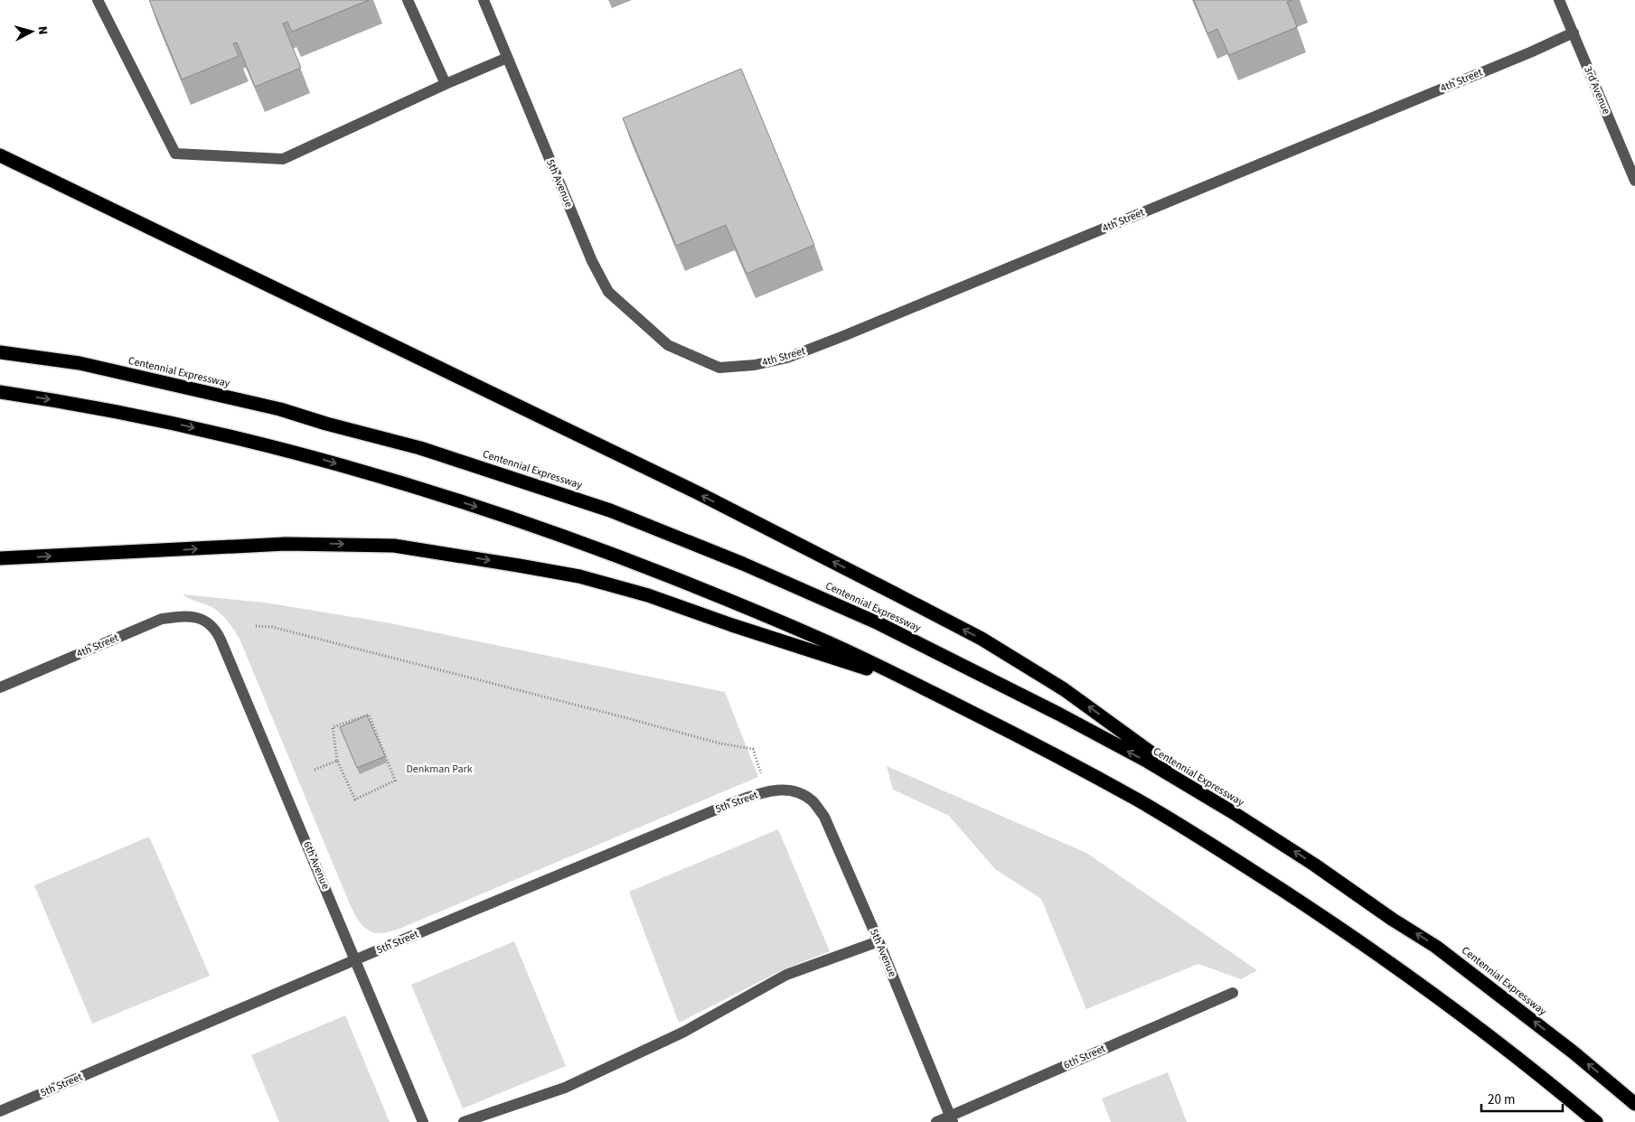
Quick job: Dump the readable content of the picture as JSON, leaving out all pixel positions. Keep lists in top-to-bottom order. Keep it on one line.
{"streets":{"highway":["Centennial Expressway"],"street":["4th Street","3rd Avenue","5th Avenue","5th Street","6th Avenue","6th Street"]},"crossings":[["4th Street","3rd Avenue"],["4th Street","5th Avenue"],["4th Street","6th Avenue"],["5th Avenue","5th Street"],["5th Avenue","6th Street"],["5th Street","6th Avenue"]],"parks":["Denkman Park"],"scale_bar":"20 m","north":"right"}
